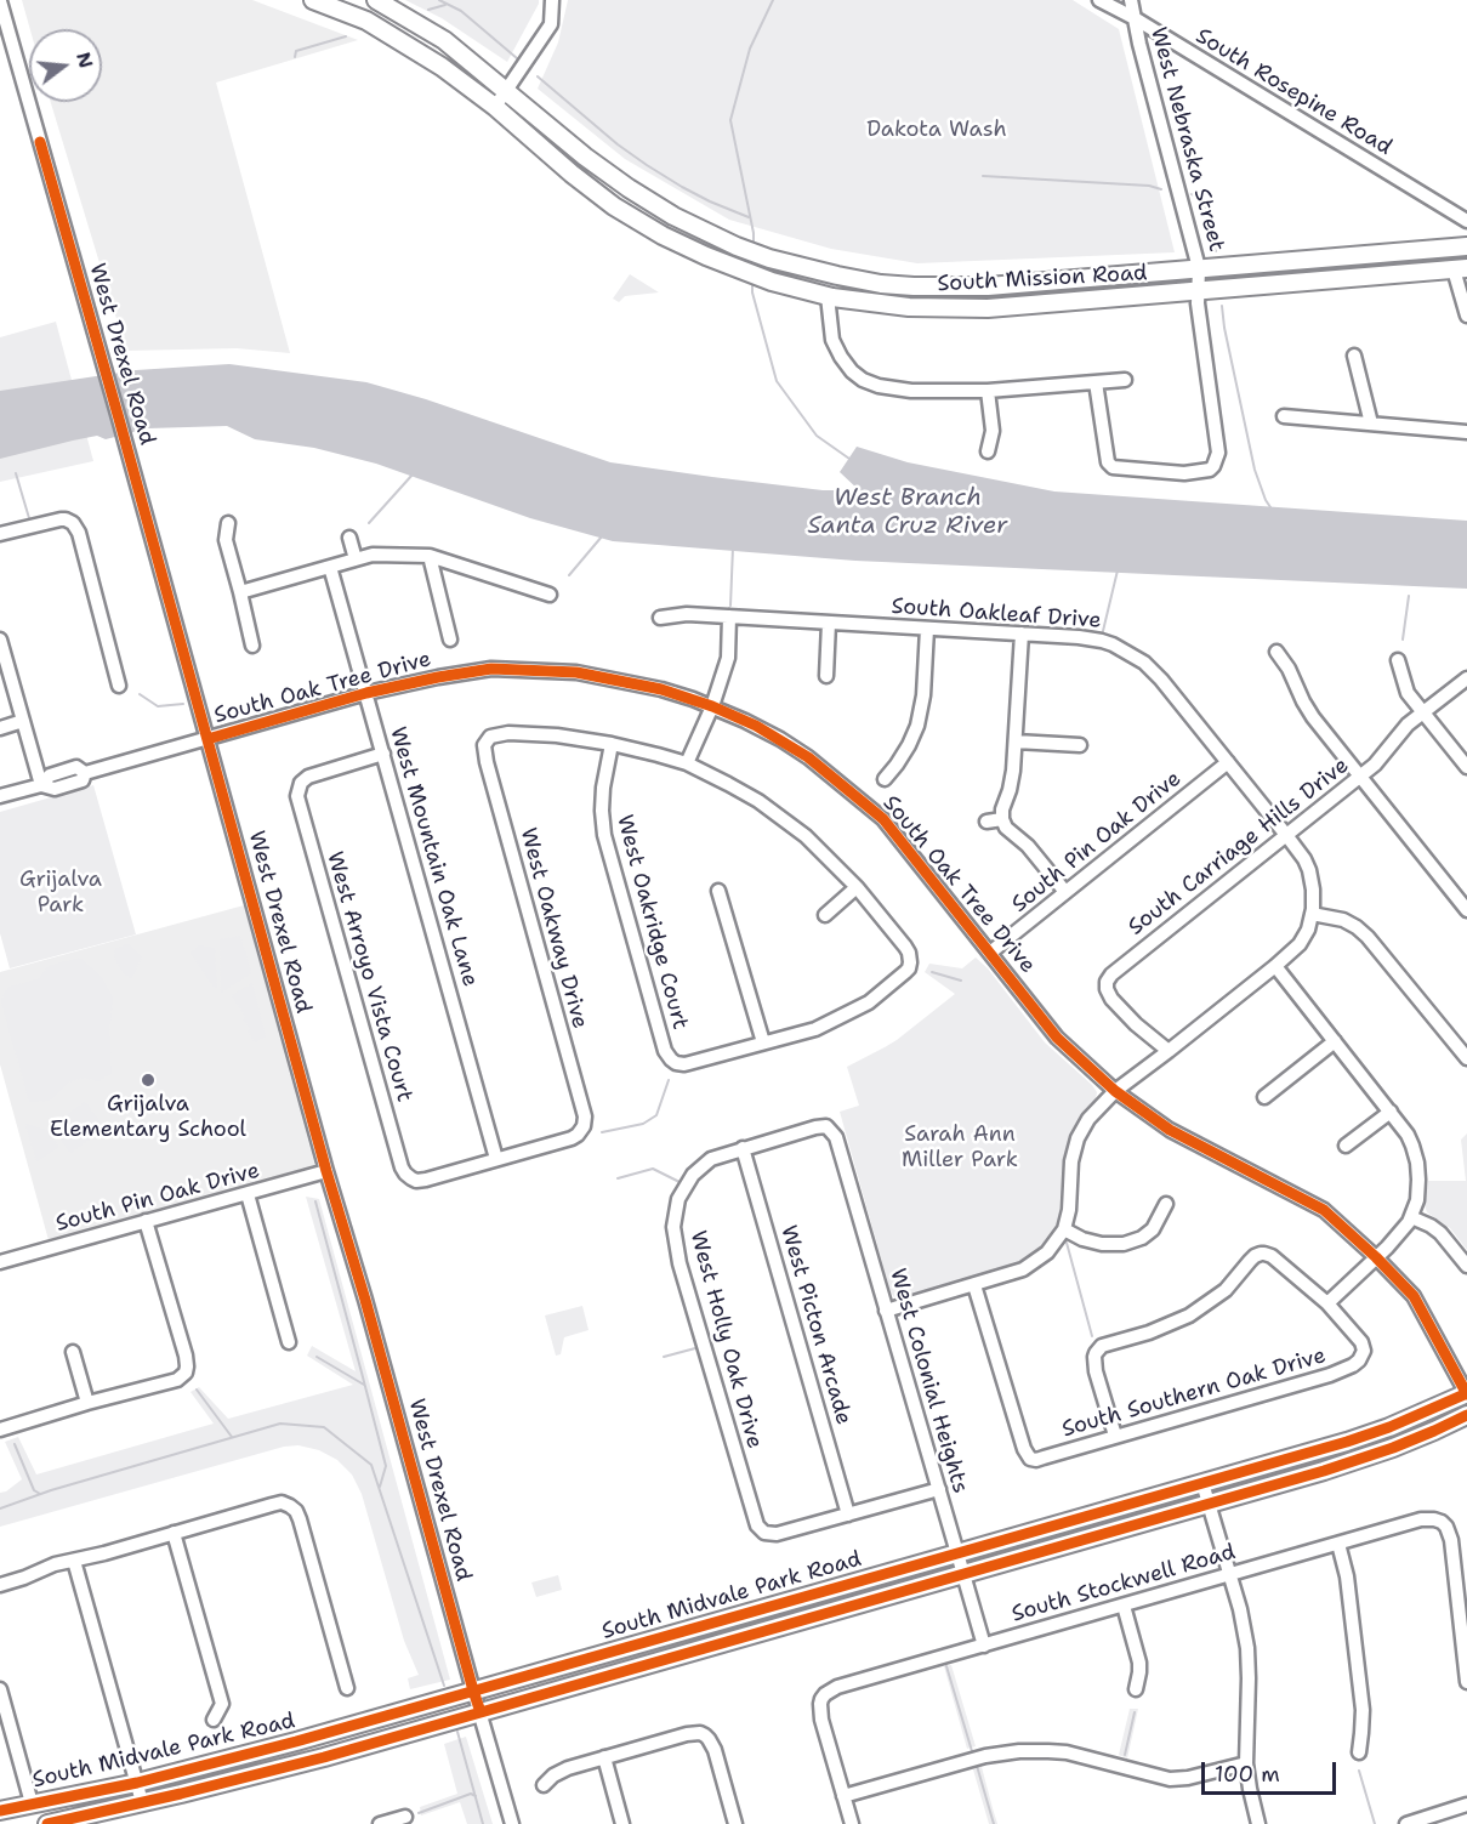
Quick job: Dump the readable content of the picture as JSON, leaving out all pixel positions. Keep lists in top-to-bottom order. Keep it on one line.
{"streets":{"main road":["South Mission Road","South Midvale Park Road"],"street":["South Rosepine Road","West Nebraska Street","West Drexel Road","South Oakleaf Drive","South Oak Tree Drive","South Pin Oak Drive","South Carriage Hills Drive","West Mountain Oak Lane","West Oakridge Court","West Oakway Drive","West Arroyo Vista Court","West Picton Arcade","West Holly Oak Drive","West Colonial Heights","South Southern Oak Drive","South Stockwell Road"]},"crossings":[["South Rosepine Road","West Nebraska Street"],["West Nebraska Street","South Mission Road"],["West Drexel Road","South Oak Tree Drive"],["West Drexel Road","South Pin Oak Drive"],["West Drexel Road","South Midvale Park Road"],["South Oakleaf Drive","South Pin Oak Drive"],["South Oakleaf Drive","South Carriage Hills Drive"],["South Oak Tree Drive","South Pin Oak Drive"],["South Oak Tree Drive","West Mountain Oak Lane"],["South Oak Tree Drive","South Midvale Park Road"],["West Mountain Oak Lane","West Oakway Drive"],["West Mountain Oak Lane","West Arroyo Vista Court"],["West Oakridge Court","West Oakway Drive"],["West Oakway Drive","West Arroyo Vista Court"],["West Picton Arcade","West Holly Oak Drive"],["West Holly Oak Drive","West Colonial Heights"],["West Colonial Heights","South Stockwell Road"],["West Colonial Heights","South Midvale Park Road"]],"water":["West Branch Santa Cruz River"],"parks":["Dakota Wash","Grijalva Park","Sarah Ann Miller Park"],"places":["Grijalva Elementary School"],"scale_bar":"100 m","north":"right"}
